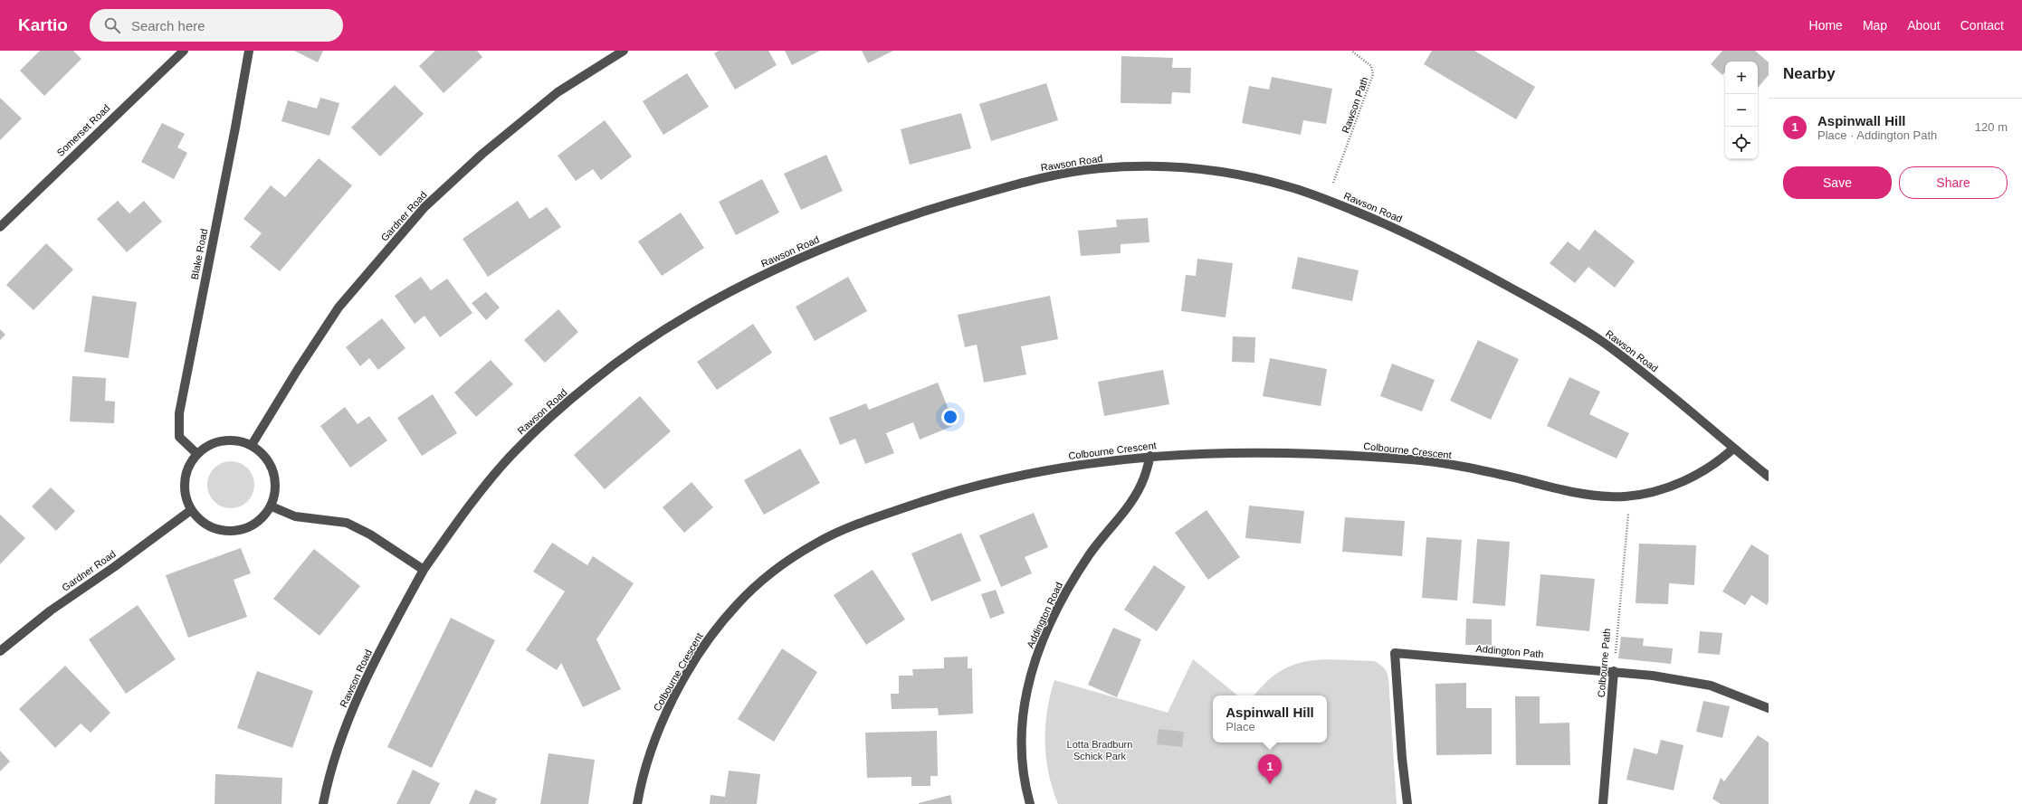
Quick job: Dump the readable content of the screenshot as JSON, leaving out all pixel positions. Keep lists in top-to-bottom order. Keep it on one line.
{"streets":{"street":["Somerset Road","Rawson Road","Gardner Road","Blake Road","Colbourne Crescent","Addington Road","Addington Path","Colbourne Path"],"path":["Rawson Path"]},"crossings":[["Rawson Road","Colbourne Crescent"],["Gardner Road","Blake Road"],["Colbourne Crescent","Addington Road"],["Addington Path","Colbourne Path"]],"parks":["Lotta Bradburn Schick Park"],"page":{"header":"Kartio","search":"Search here","nav":["Home","Map","About","Contact"],"heading":"Nearby","map_buttons":["+","−"],"list":[{"mark":"1","name":"Aspinwall Hill","note":"Place · Addington Path","value":"120 m"}],"buttons":["Save","Share"],"popup":["Aspinwall Hill","Place"],"pins":"1"}}
